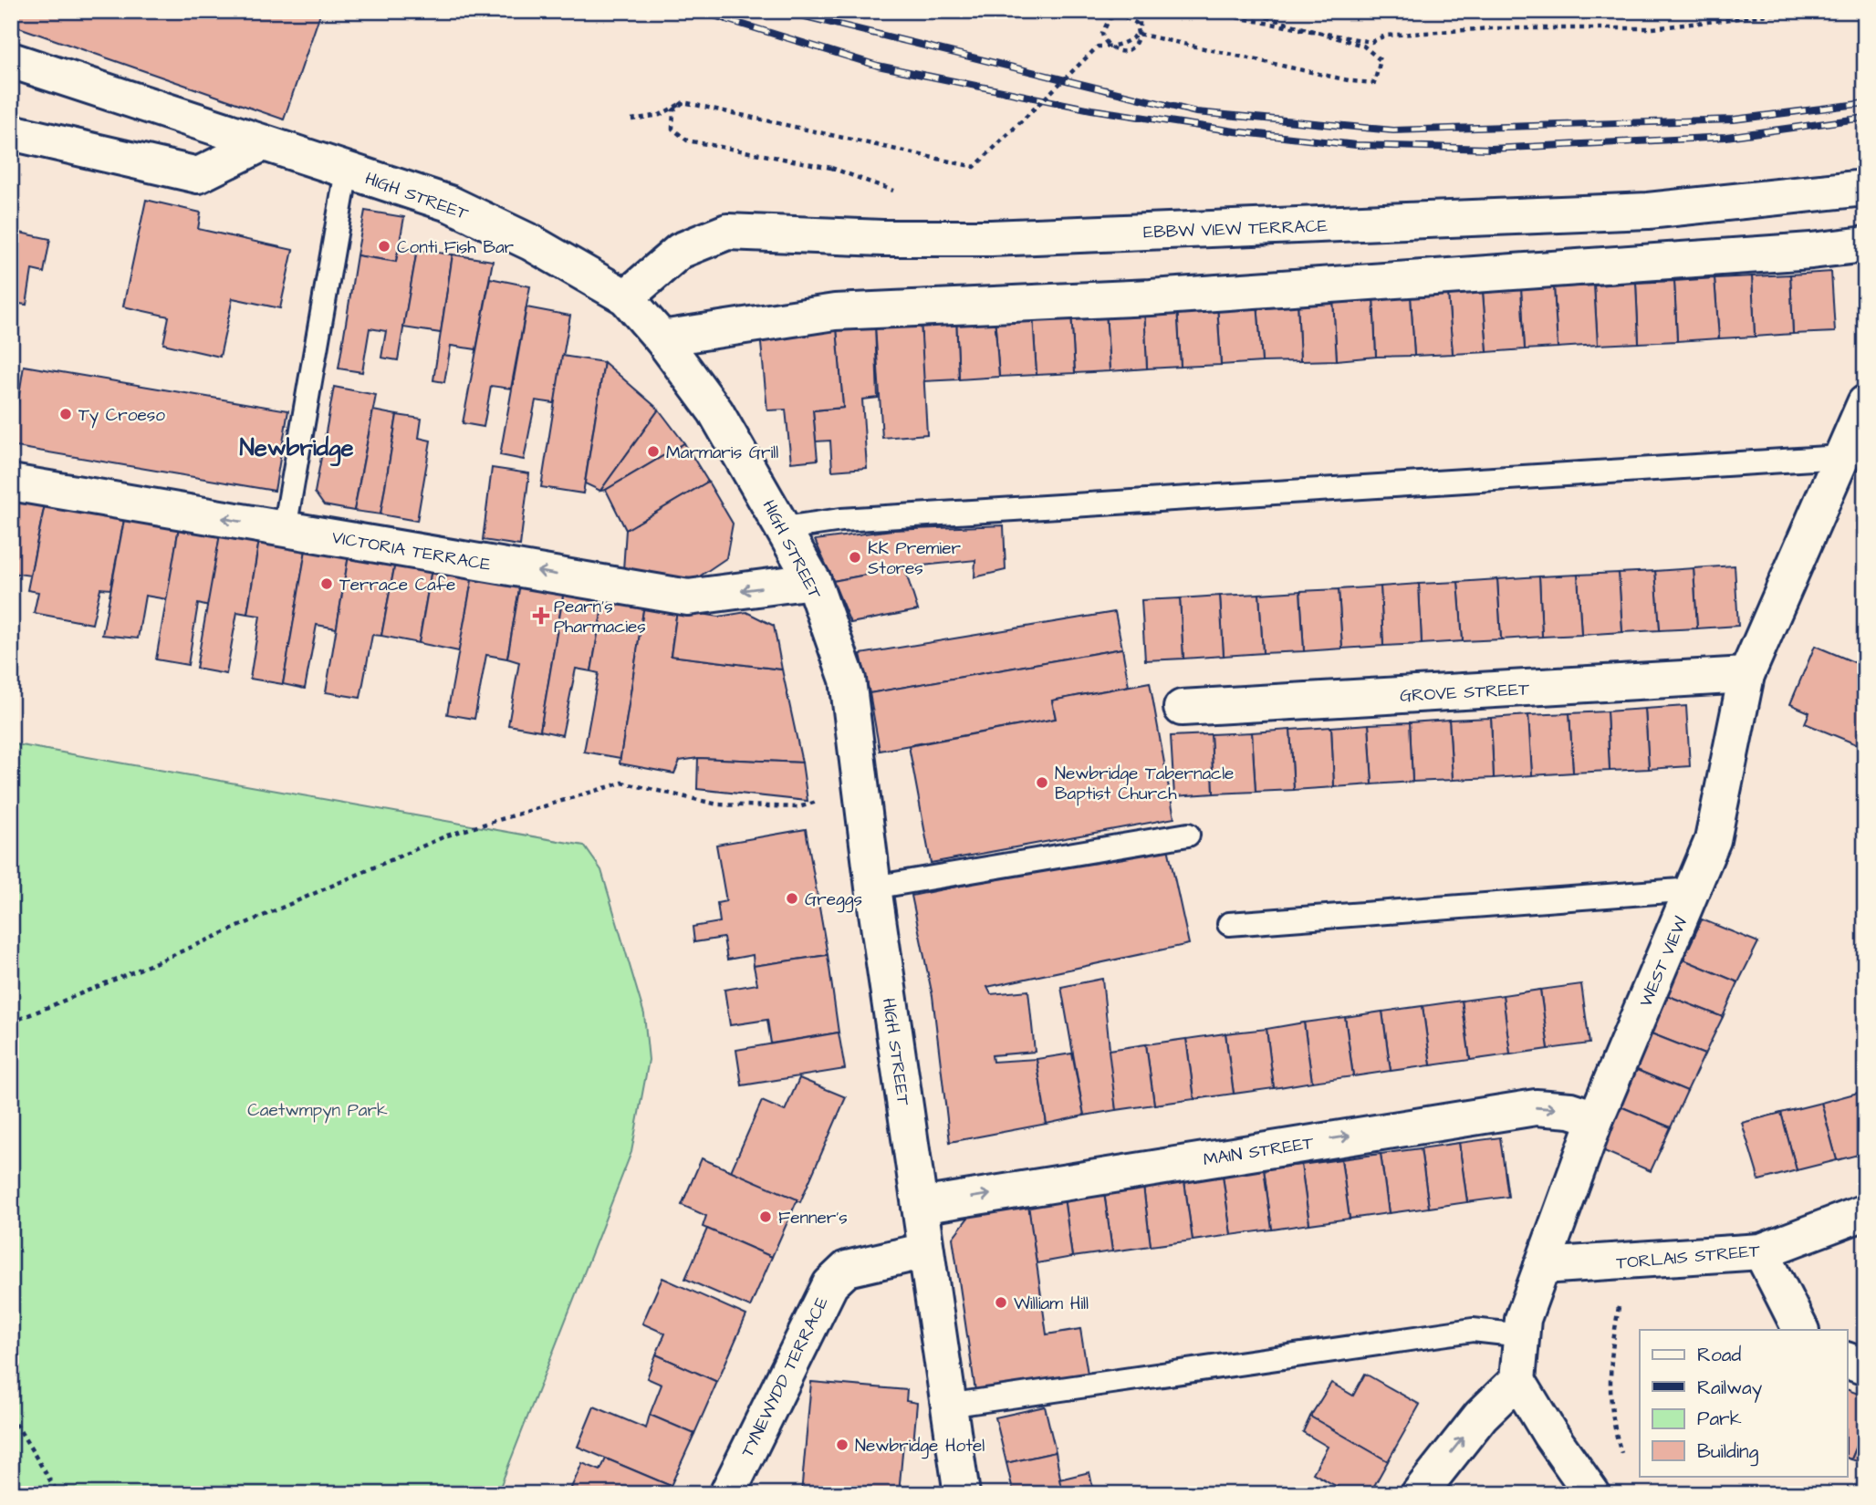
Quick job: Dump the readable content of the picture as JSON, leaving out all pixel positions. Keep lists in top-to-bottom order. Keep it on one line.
{"streets":{"street":["HIGH STREET","EBBW VIEW TERRACE","VICTORIA TERRACE","GROVE STREET","WEST VIEW","MAIN STREET","TORLAIS STREET","TYNEWYDD TERRACE"]},"crossings":[["HIGH STREET","EBBW VIEW TERRACE"],["HIGH STREET","VICTORIA TERRACE"],["HIGH STREET","MAIN STREET"],["HIGH STREET","TYNEWYDD TERRACE"],["GROVE STREET","WEST VIEW"],["WEST VIEW","MAIN STREET"],["WEST VIEW","TORLAIS STREET"]],"one_way":["VICTORIA TERRACE","MAIN STREET"],"districts":["Newbridge"],"parks":["Caetwmpyn Park"],"places":{"other":["Conti Fish Bar","Ty Croeso","Marmaris Grill","KK Premier Stores","Terrace Cafe","Newbridge Tabernacle Baptist Church","Greggs","Fenner's","William Hill","Newbridge Hotel"],"health":["Pearn's Pharmacies"]},"legend":["Road","Railway","Park","Building"]}
